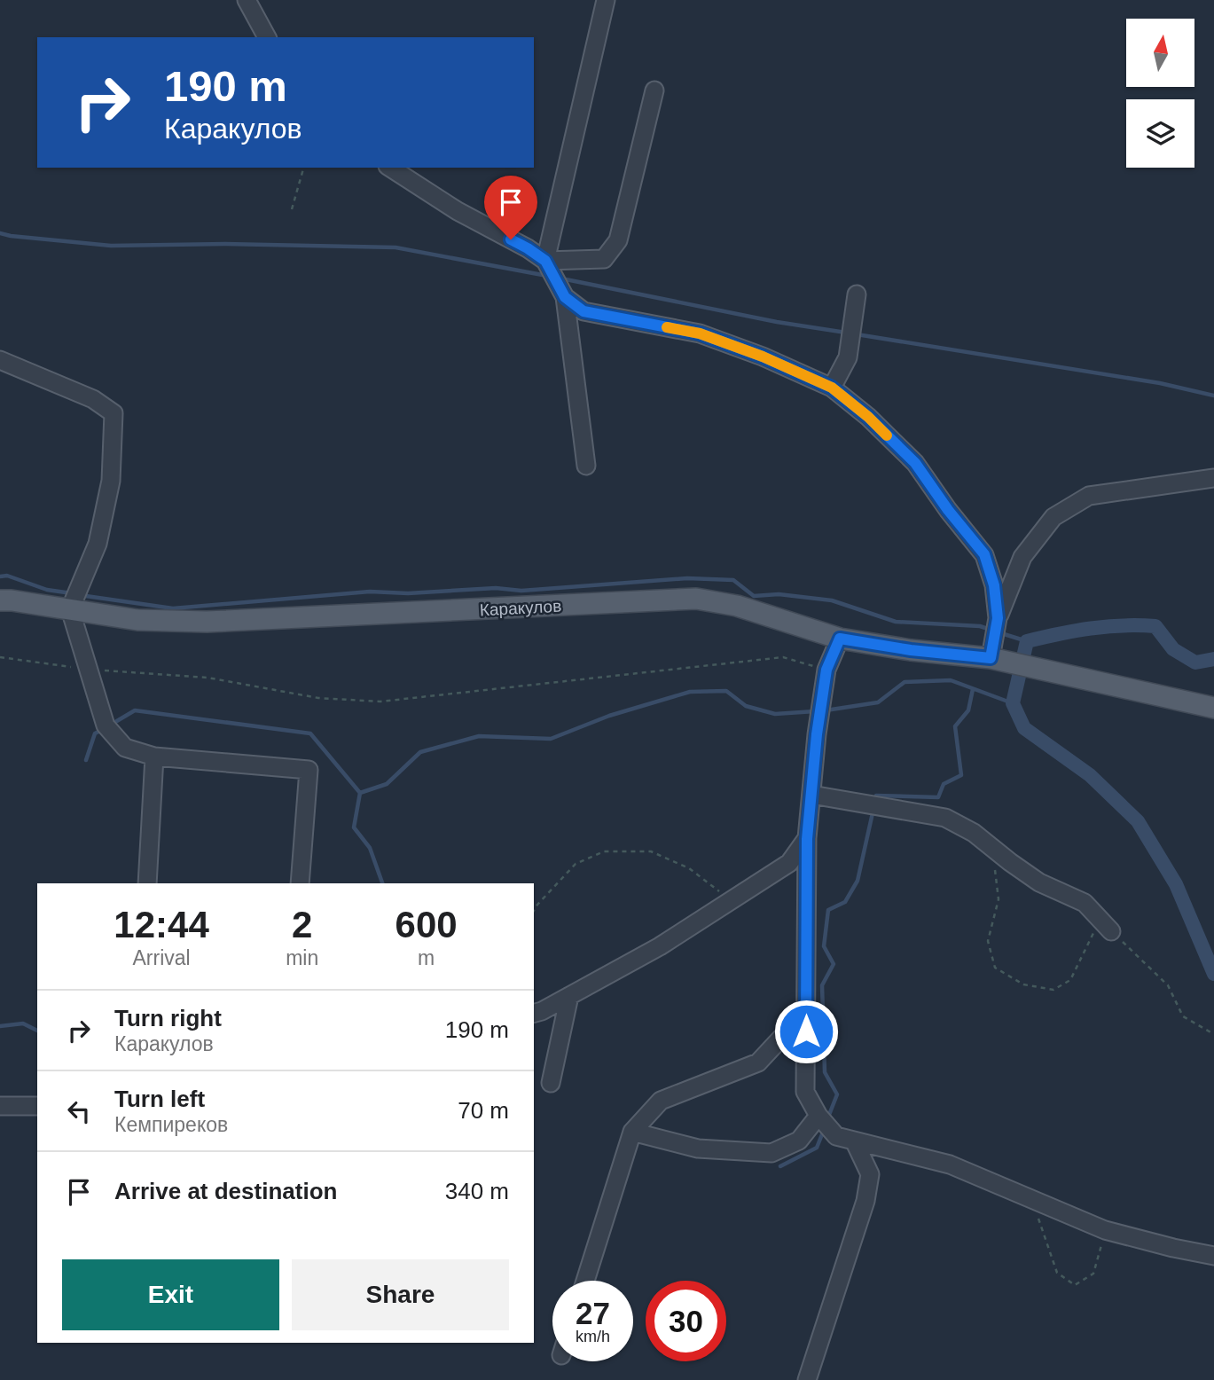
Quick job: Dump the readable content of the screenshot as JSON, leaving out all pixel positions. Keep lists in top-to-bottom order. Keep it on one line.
{"streets":{"main road":["Каракулов"]},"north":"top","page":{"turn":["190 m","Каракулов"],"eta":["12:44","Arrival","2","min","600","m"],"list":[{"name":"Turn right","note":"Каракулов","value":"190 m"},{"name":"Turn left","note":"Кемпиреков","value":"70 m"},{"name":"Arrive at destination","value":"340 m"}],"buttons":["Exit","Share"],"speed":"27 km/h","limit":"30"}}
